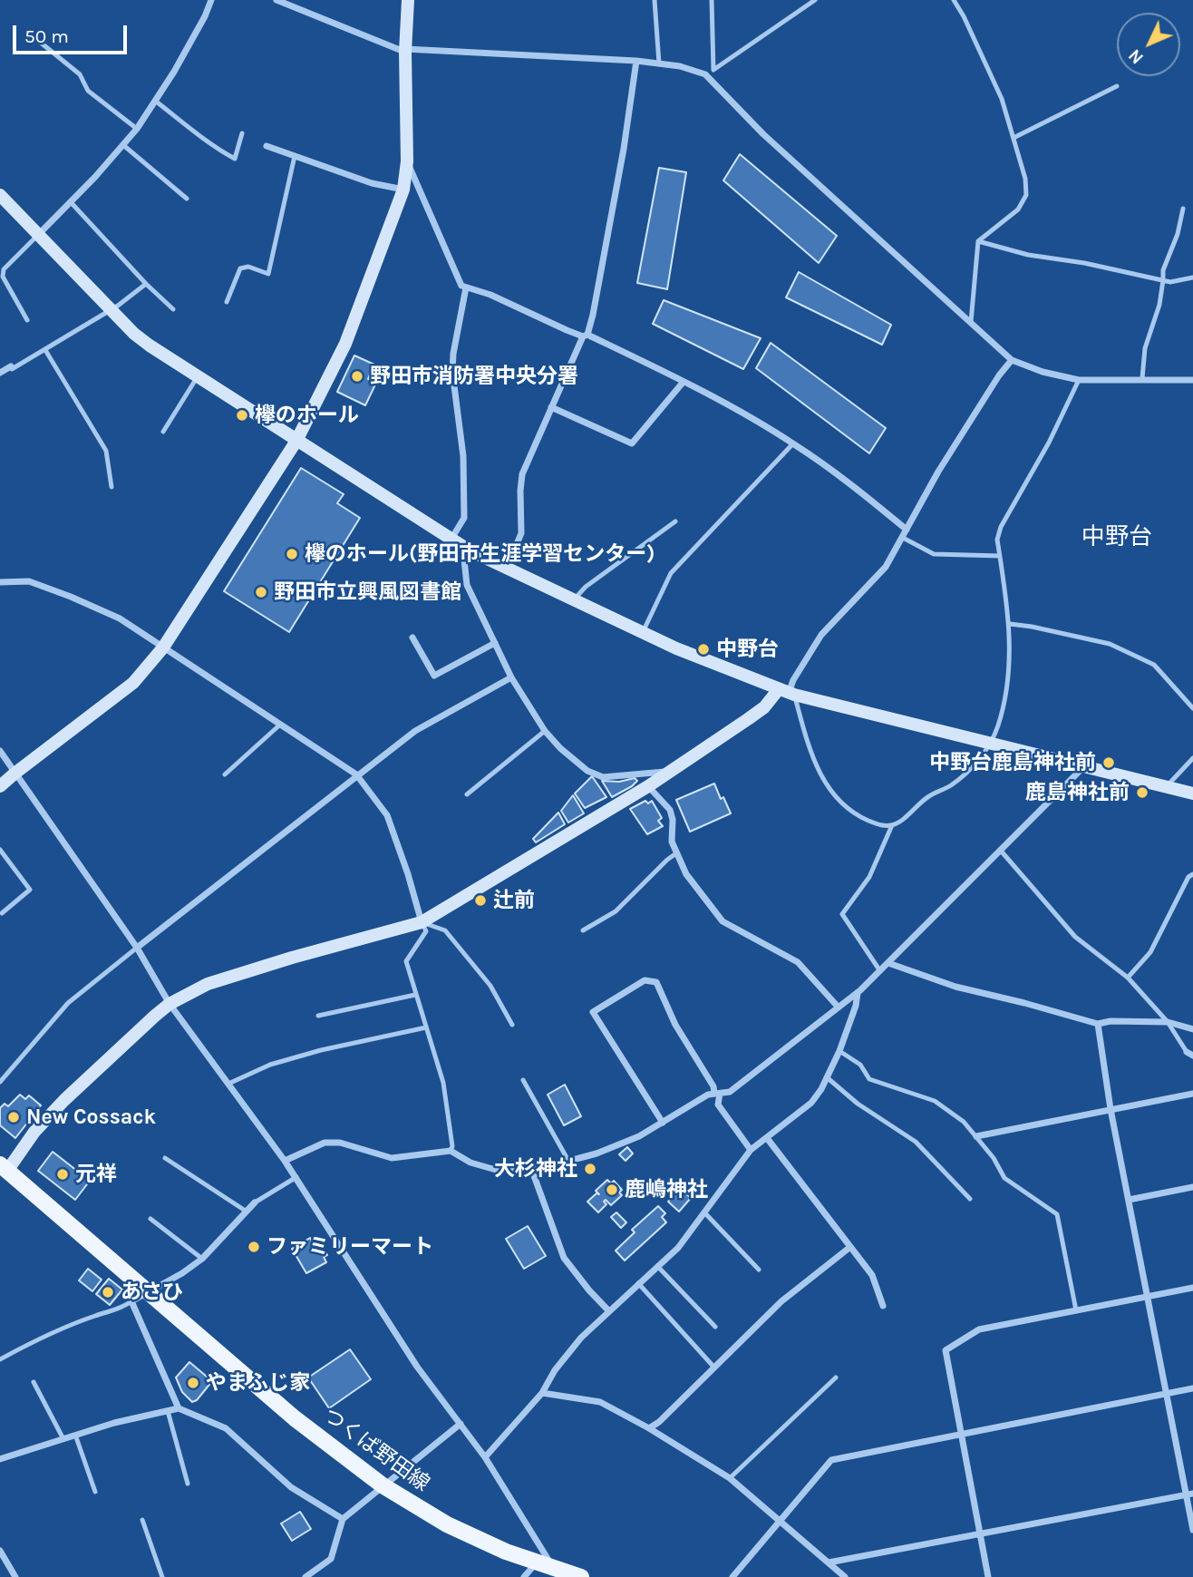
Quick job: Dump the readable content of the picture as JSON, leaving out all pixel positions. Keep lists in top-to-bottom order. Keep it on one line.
{"streets":{"main road":["つくば野田線"]},"districts":["中野台"],"places":["野田市消防署中央分署","欅のホール","欅のホール(野田市生涯学習センター)","野田市立興風図書館","中野台","中野台鹿島神社前","鹿島神社前","辻前","New Cossack","大杉神社","元祥","鹿嶋神社","ファミリーマート","あさひ","やまふじ家"],"scale_bar":"50 m","north":"bottom left"}
